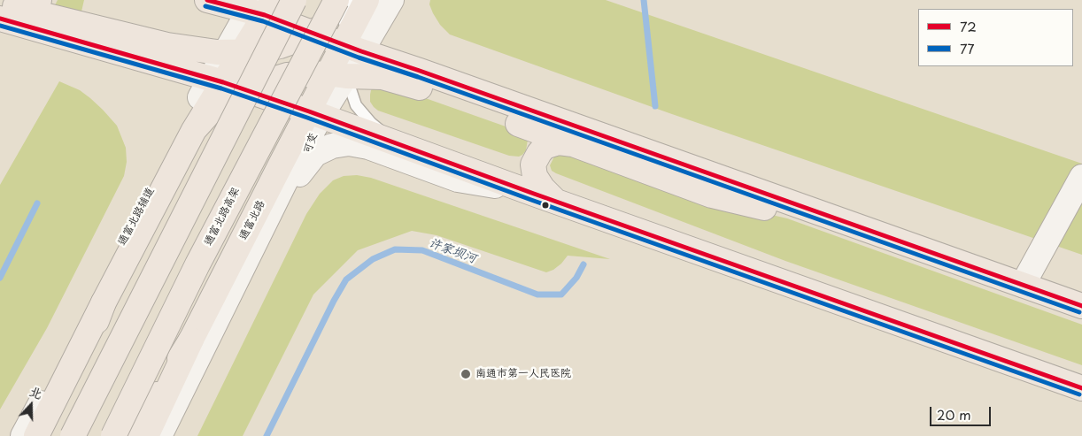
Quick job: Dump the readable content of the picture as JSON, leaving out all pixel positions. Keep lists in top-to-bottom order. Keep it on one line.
{"streets":{"main road":["通富北路高架","通富北路"],"street":["通富北路辅道"],"lane":["可变"]},"crossings":[["可变","通富北路"]],"water":["许家坝河"],"places":["南通市第一人民医院"],"lines":["transit line 72","transit line 77"],"legend":["72","77"],"scale_bar":"20 m","north":"top"}
